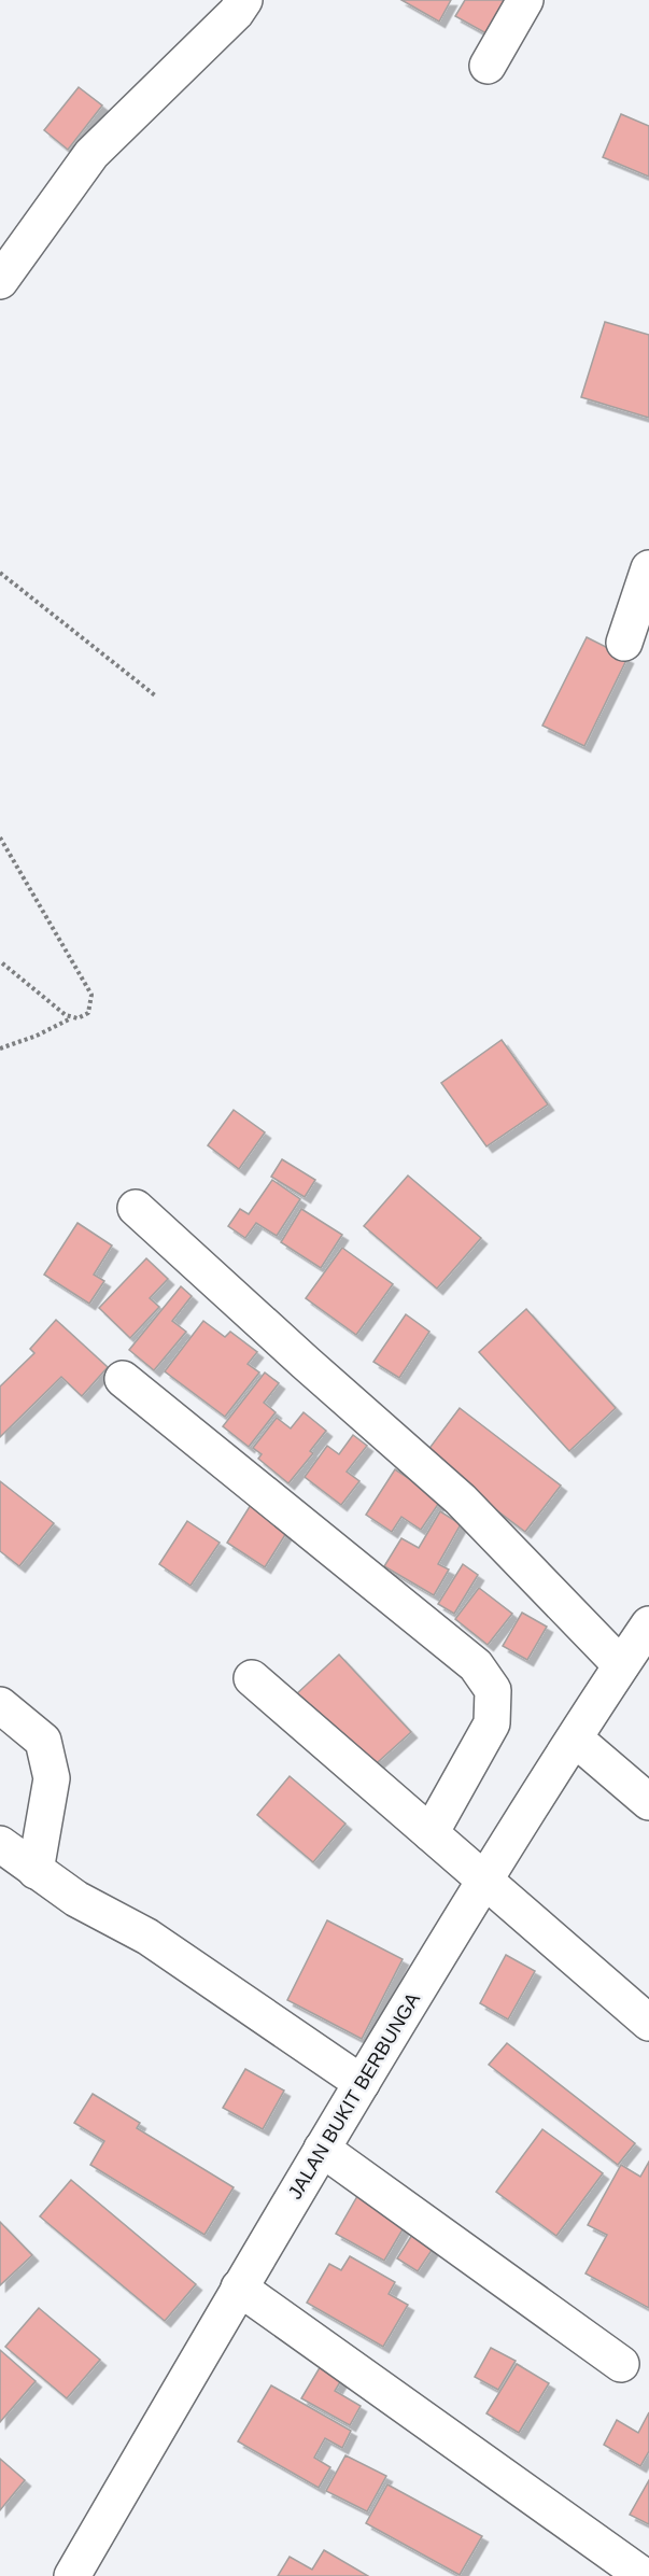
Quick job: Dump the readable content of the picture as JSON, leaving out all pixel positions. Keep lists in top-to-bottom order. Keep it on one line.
{"streets":{"street":["JALAN BUKIT BERBUNGA"]}}
